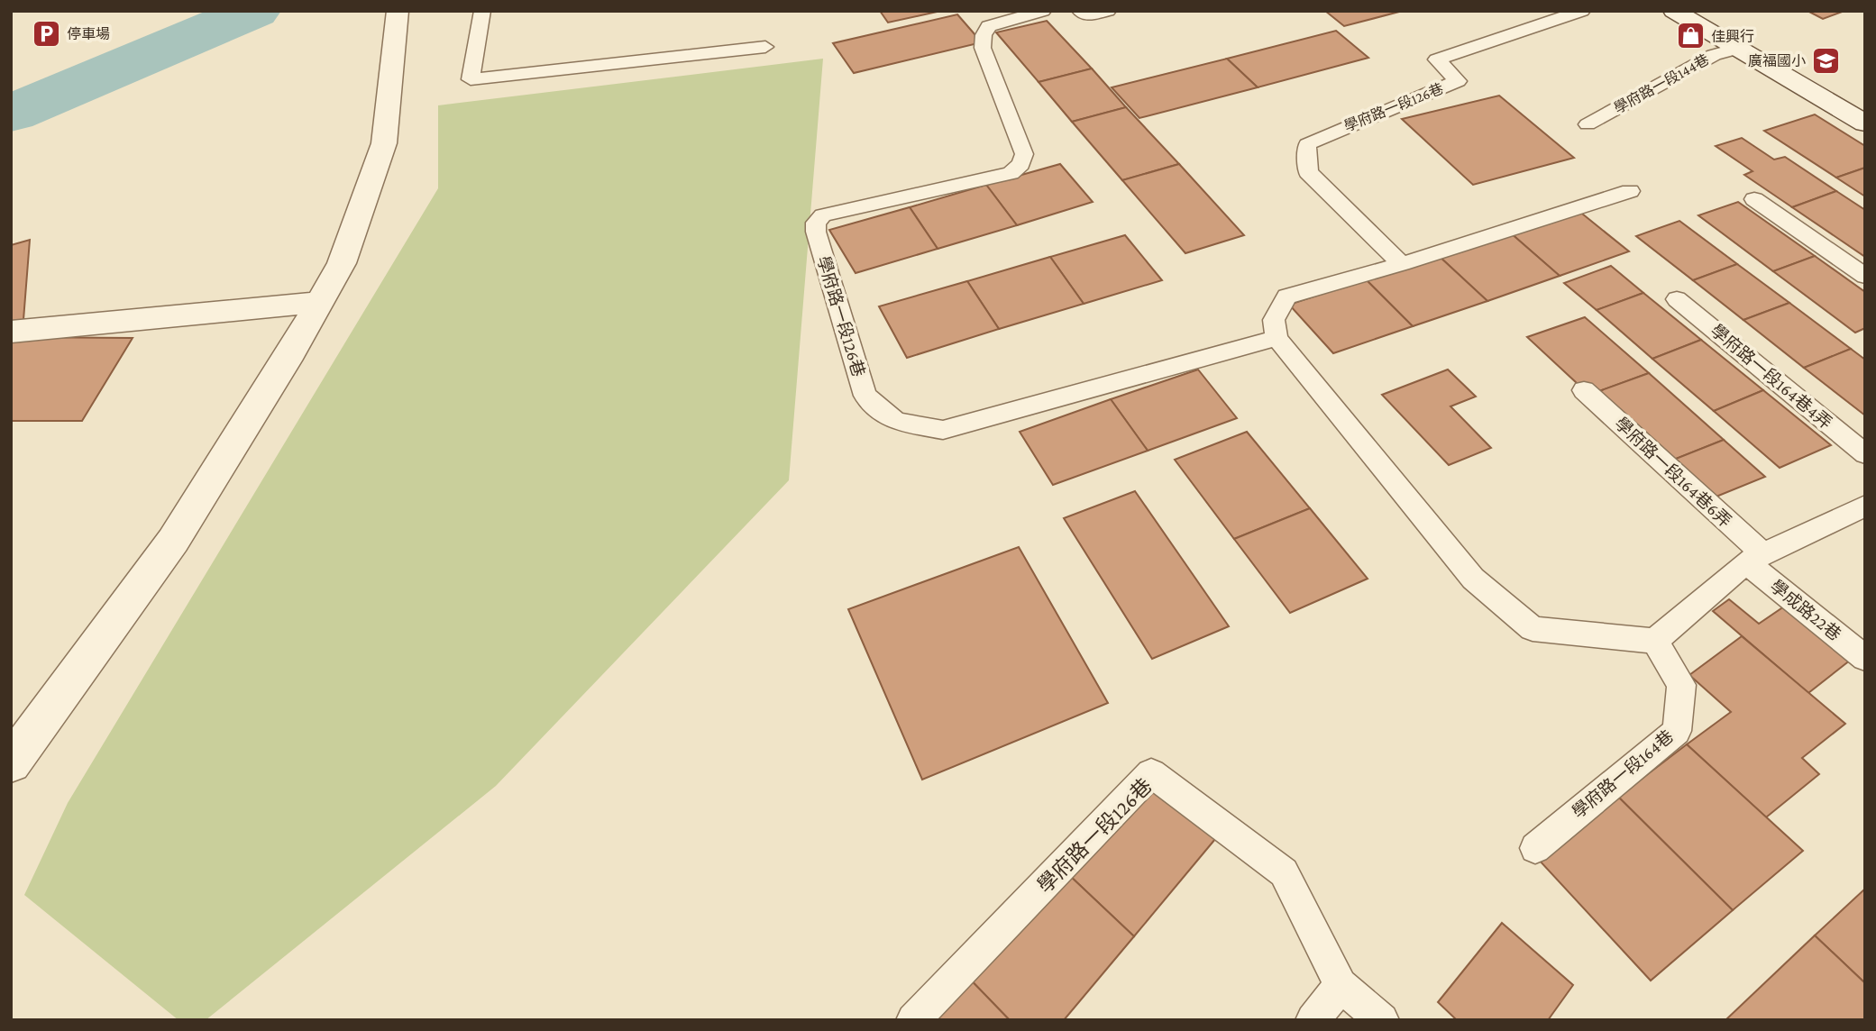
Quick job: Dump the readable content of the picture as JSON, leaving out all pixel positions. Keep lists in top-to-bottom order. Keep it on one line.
{"streets":{"lane":["學府路一段144巷","學府路一段126巷","學府路一段164巷4弄","學府路一段164巷6弄","學成路22巷","學府路一段164巷"]},"crossings":[["學府路一段164巷6弄","學成路22巷"]],"places":{"parking":["停車場"],"shop":["佳興行"],"school or university":["廣福國小"]}}
